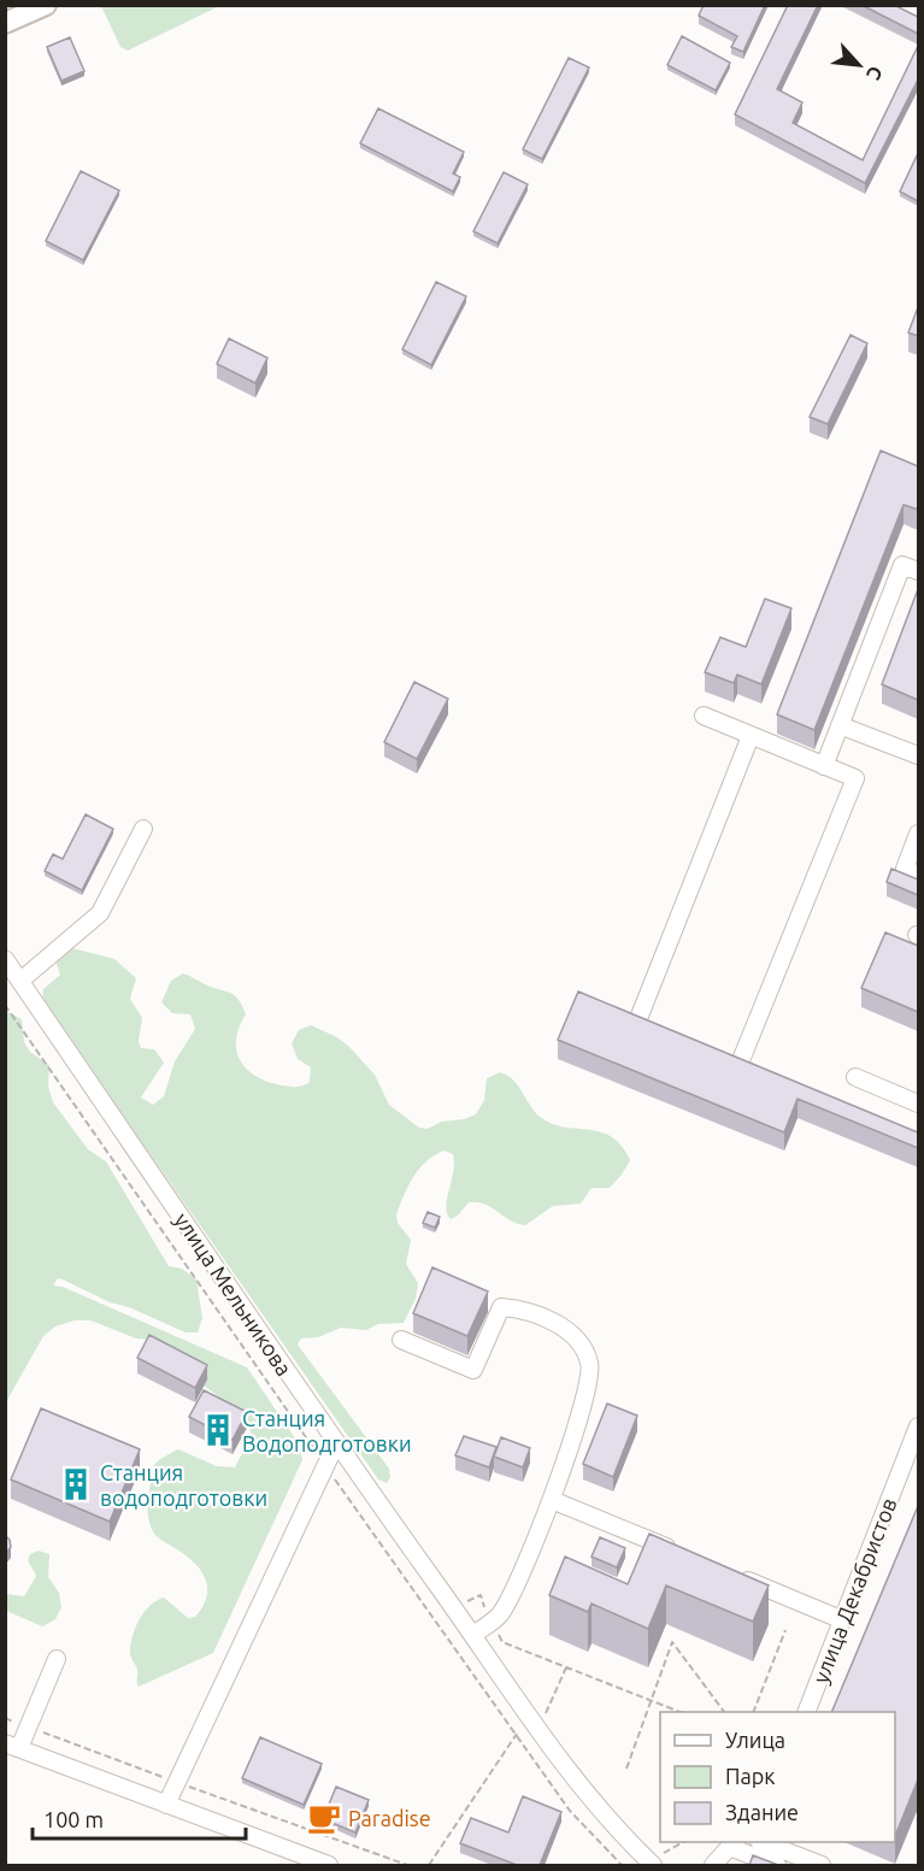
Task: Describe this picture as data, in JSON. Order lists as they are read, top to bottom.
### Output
{
  "streets": {
    "street": ["улица Мельникова", "улица Декабристов"]
  },
  "places": {
    "building": ["Станция Водоподготовки", "Станция водоподготовки"],
    "cafe": ["Paradise"]
  },
  "legend": ["Улица", "Парк", "Здание"],
  "scale_bar": "100 m",
  "north": "bottom right"
}
